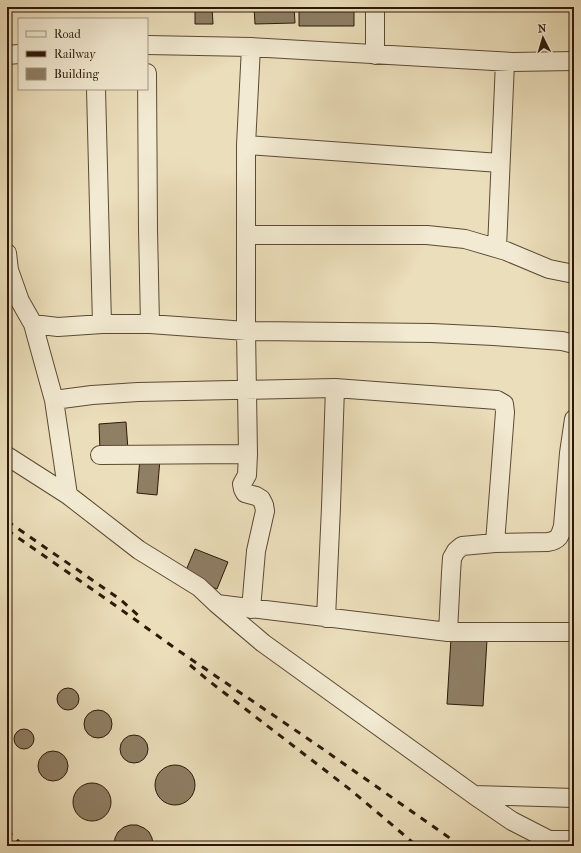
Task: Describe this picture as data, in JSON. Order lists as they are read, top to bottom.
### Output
{
  "legend": ["Road", "Railway", "Building"],
  "north": "top"
}
